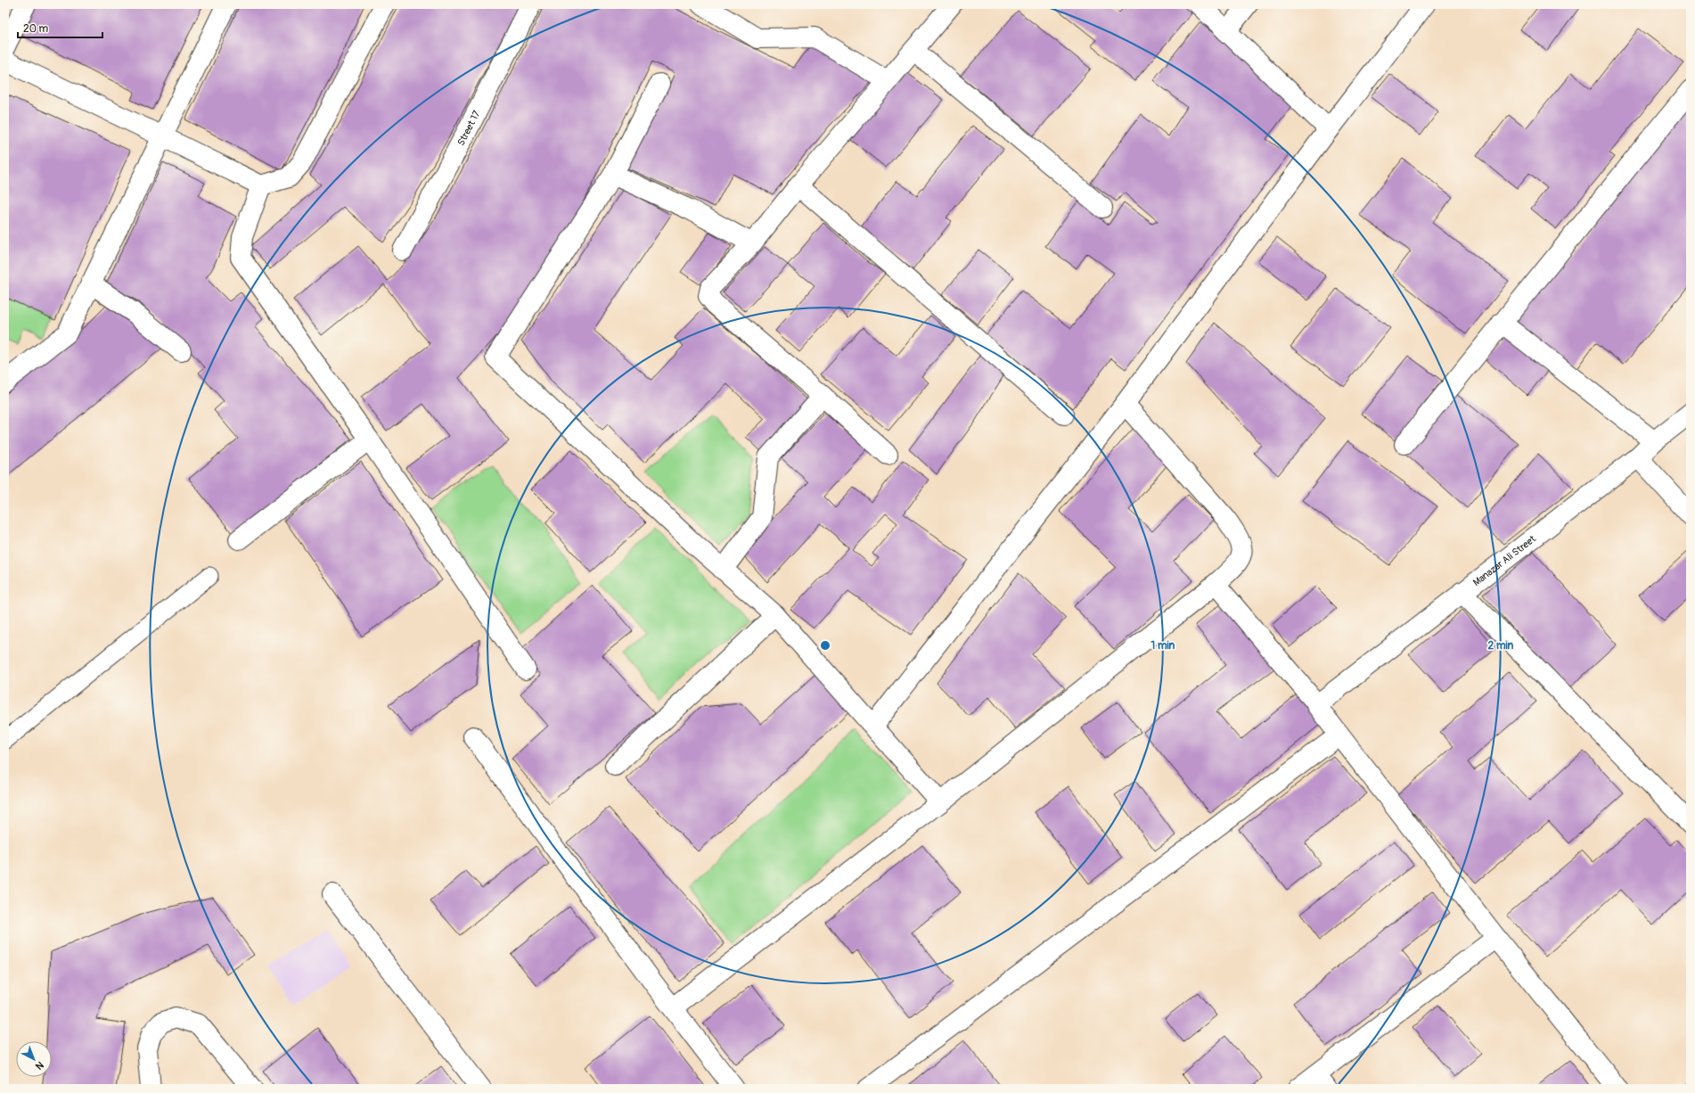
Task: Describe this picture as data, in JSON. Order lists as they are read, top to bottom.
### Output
{
  "streets": {
    "street": ["Street 17", "Manazar Ali Street"]
  },
  "scale_bar": "20 m",
  "north": "bottom right",
  "rings": ["1 min", "2 min"]
}
